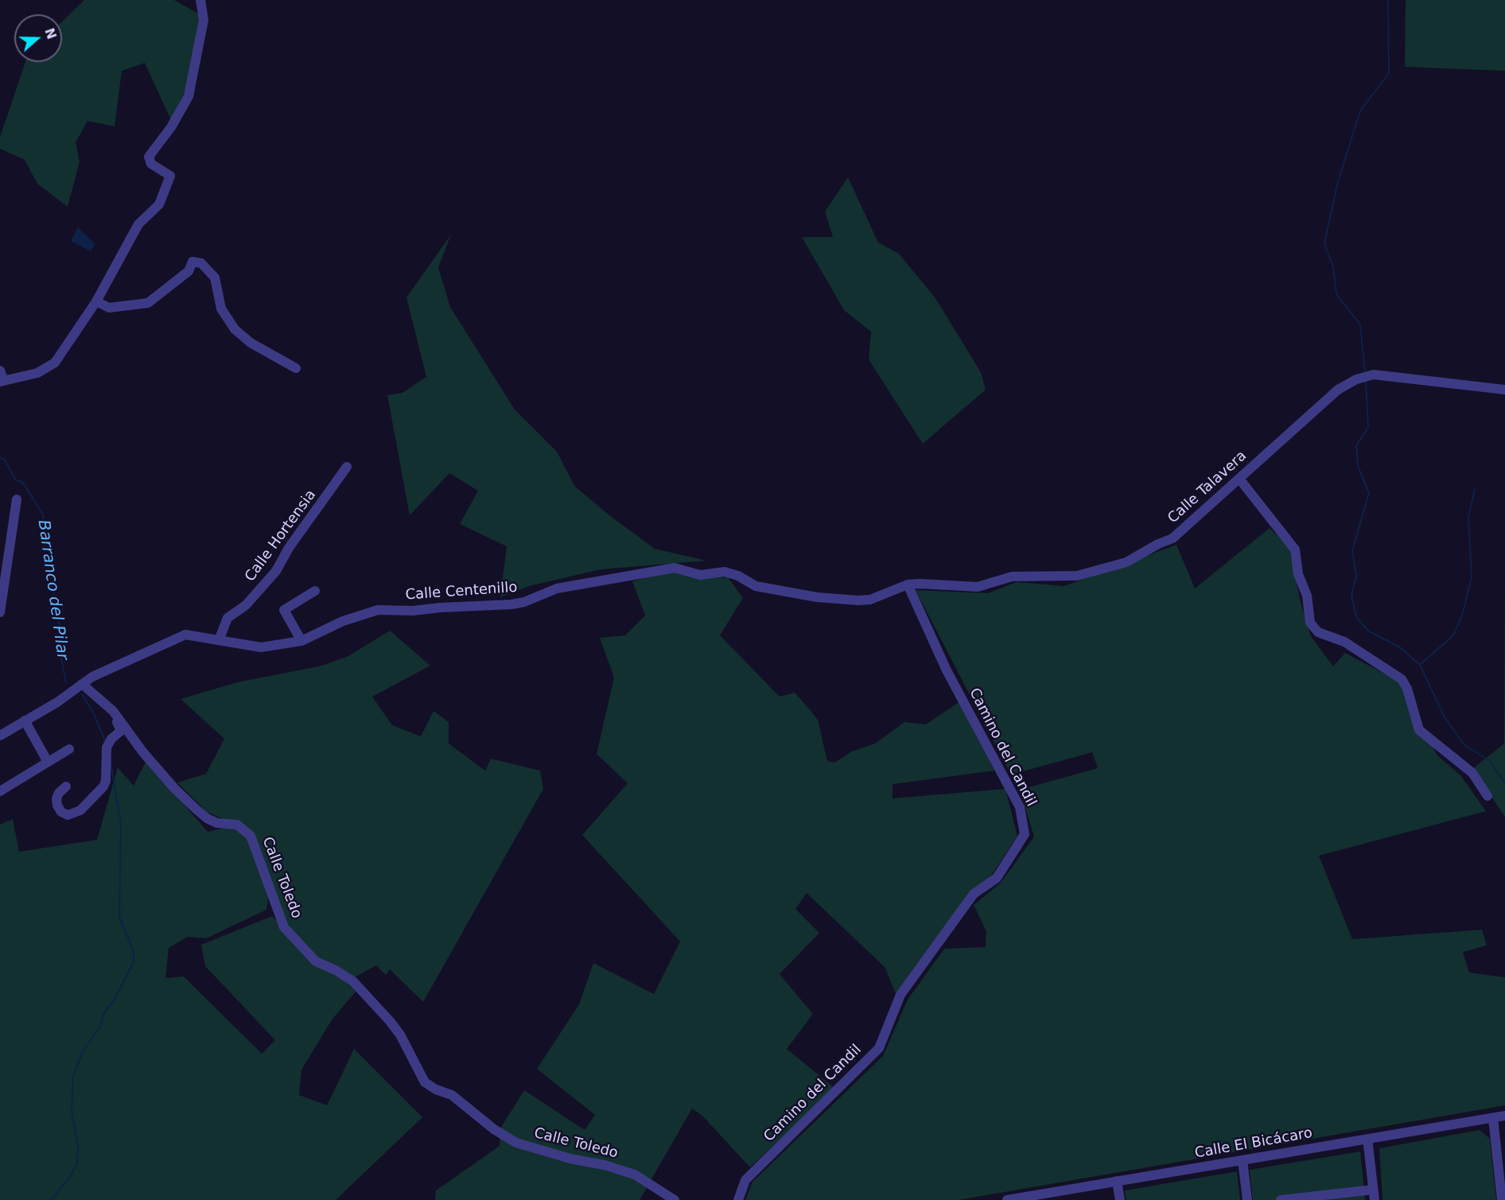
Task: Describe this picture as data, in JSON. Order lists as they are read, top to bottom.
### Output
{
  "streets": {
    "street": [
      "Calle Talavera",
      "Calle Hortensia",
      "Calle Centenillo",
      "Camino del Candil",
      "Calle Toledo",
      "Calle El Bicácaro"
    ]
  },
  "crossings": [
    ["Calle Talavera", "Calle Centenillo"],
    ["Calle Talavera", "Camino del Candil"],
    ["Calle Hortensia", "Calle Centenillo"],
    ["Calle Centenillo", "Camino del Candil"],
    ["Calle Centenillo", "Calle Toledo"]
  ],
  "water": ["Barranco del Pilar"],
  "north": "right"
}
